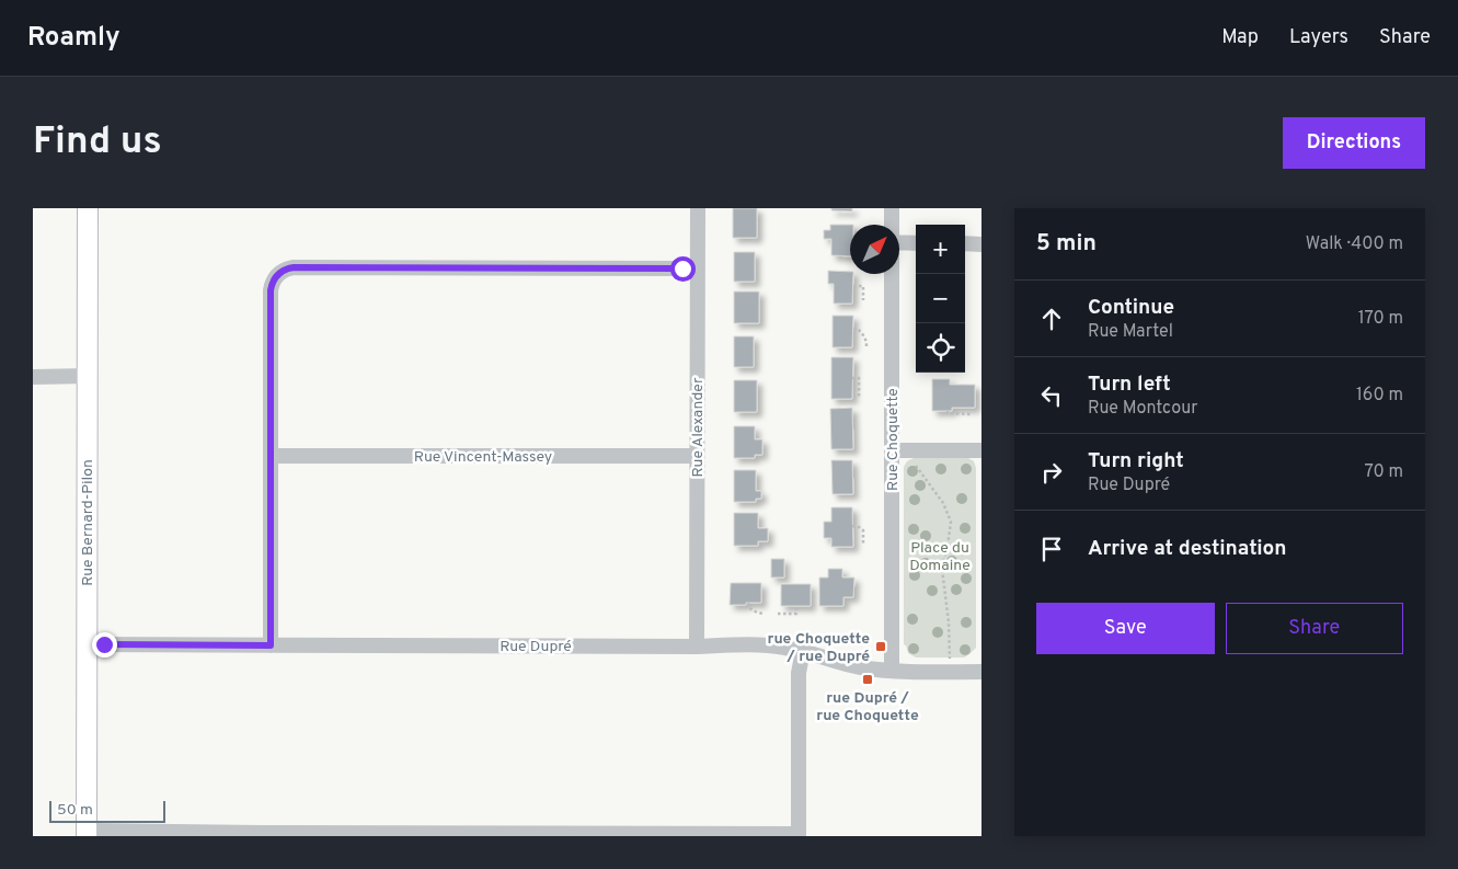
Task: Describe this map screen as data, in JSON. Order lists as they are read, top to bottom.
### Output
{
  "streets": {
    "main road": ["Rue Bernard-Pilon"],
    "street": [
      "Rue Alexander",
      "Rue Choquette",
      "Rue Vincent-Massey",
      "Rue Dupré"
    ]
  },
  "crossings": [
    ["Rue Alexander", "Rue Vincent-Massey"],
    ["Rue Alexander", "Rue Dupré"],
    ["Rue Choquette", "Rue Dupré"],
    ["Rue Bernard-Pilon", "Rue Dupré"]
  ],
  "parks": ["Place du Domaine"],
  "places": {
    "transit": ["rue Choquette / rue Dupré", "rue Dupré / rue Choquette"]
  },
  "scale_bar": "50 m",
  "north": "top right",
  "page": {
    "header": "Roamly",
    "nav": ["Map", "Layers", "Share"],
    "buttons": [
      "Directions",
      ["Save", "Share"]
    ],
    "title": "Find us",
    "heading": ["5 min", "Walk · 400 m"],
    "map_buttons": ["+", "−"],
    "list": [
      ["Continue", "Rue Martel", "170 m"],
      ["Turn left", "Rue Montcour", "160 m"],
      ["Turn right", "Rue Dupré", "70 m"],
      "Arrive at destination"
    ],
    "scale": "50 m"
  }
}
